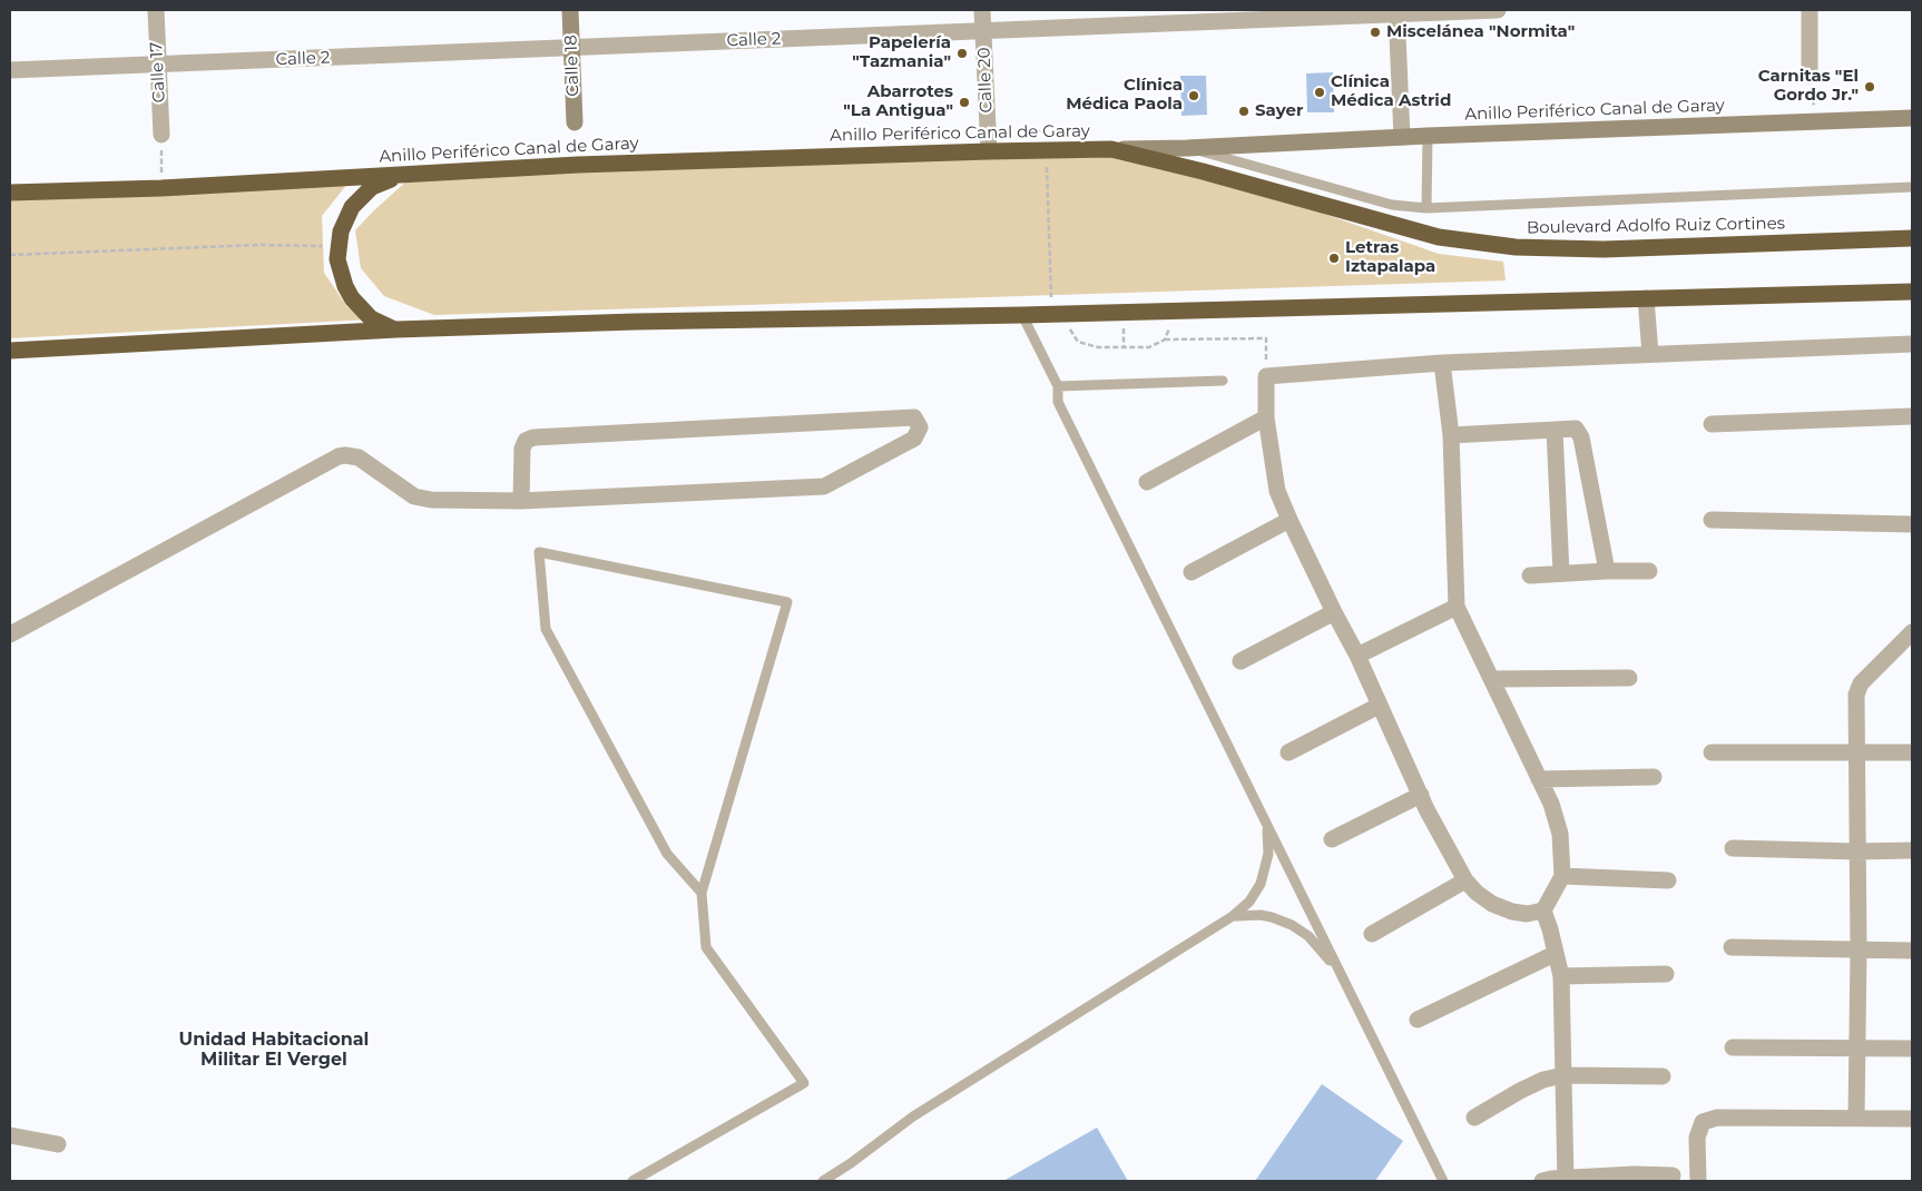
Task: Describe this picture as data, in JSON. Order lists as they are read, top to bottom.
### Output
{
  "streets": {
    "highway": ["Anillo Periférico Canal de Garay", "Boulevard Adolfo Ruiz Cortines"],
    "main road": ["Calle 18"],
    "street": ["Calle 2", "Calle 17", "Calle 20"]
  },
  "crossings": [
    ["Calle 2", "Calle 18"],
    ["Calle 2", "Calle 17"],
    ["Calle 2", "Calle 20"],
    ["Calle 20", "Anillo Periférico Canal de Garay"],
    ["Anillo Periférico Canal de Garay", "Boulevard Adolfo Ruiz Cortines"]
  ],
  "districts": ["Unidad Habitacional Militar El Vergel"],
  "places": [
    "Miscelánea \"Normita\"",
    "Papelería \"Tazmania\"",
    "Carnitas \"El Gordo Jr.\"",
    "Clínica Médica Astrid",
    "Clínica Médica Paola",
    "Abarrotes \"La Antigua\"",
    "Sayer",
    "Letras Iztapalapa"
  ]
}
